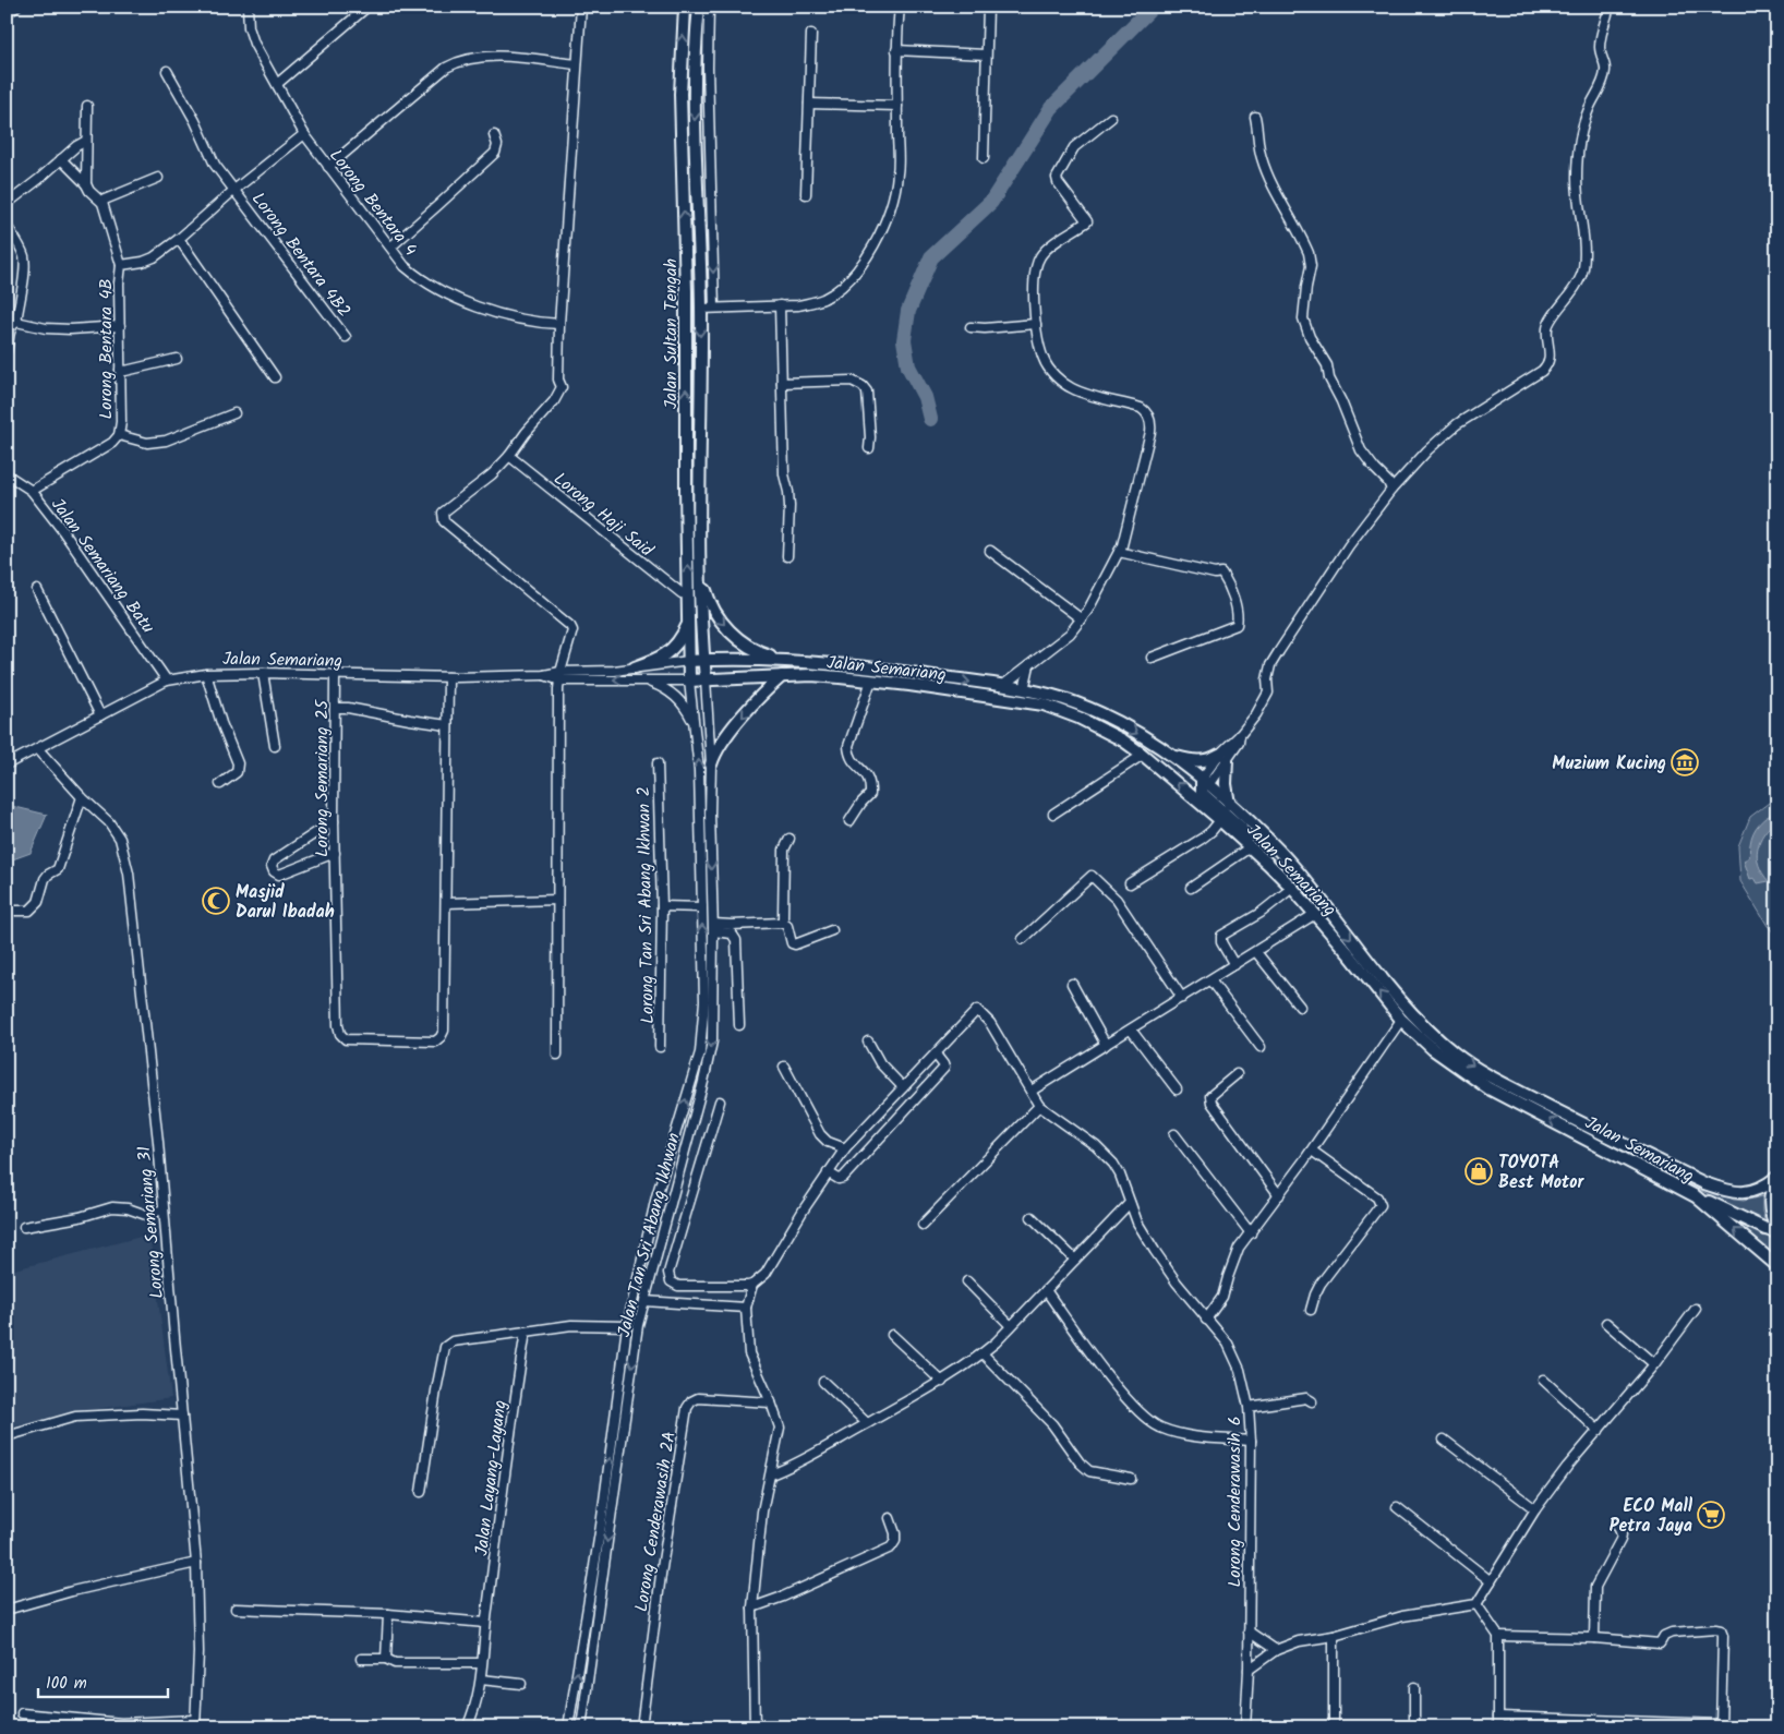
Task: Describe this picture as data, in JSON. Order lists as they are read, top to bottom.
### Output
{
  "streets": {
    "main road": ["Jalan Sultan Tengah", "Jalan Semariang"],
    "street": [
      "Lorong Bentara 4",
      "Lorong Bentara 4B2",
      "Lorong Bentara 4B",
      "Lorong Haji Said",
      "Jalan Semariang Batu",
      "Lorong Semariang 25",
      "Lorong Tan Sri Abang Ikhwan 2",
      "Lorong Semariang 31",
      "Jalan Tan Sri Abang Ikhwan",
      "Jalan Layang-Layang",
      "Lorong Cenderawasih 6",
      "Lorong Cenderawasih 2A"
    ]
  },
  "crossings": [
    ["Lorong Bentara 4", "Lorong Bentara 4B"],
    ["Lorong Bentara 4B2", "Lorong Bentara 4B"],
    ["Jalan Sultan Tengah", "Jalan Semariang"],
    ["Jalan Sultan Tengah", "Jalan Tan Sri Abang Ikhwan"],
    ["Lorong Bentara 4B", "Jalan Semariang Batu"],
    ["Jalan Semariang Batu", "Jalan Semariang"],
    ["Jalan Semariang", "Lorong Semariang 25"],
    ["Jalan Semariang", "Lorong Semariang 31"],
    ["Jalan Semariang", "Jalan Tan Sri Abang Ikhwan"]
  ],
  "places": {
    "museum": ["Muzium Kucing"],
    "mosque": ["Masjid Darul Ibadah"],
    "shop": ["TOYOTA Best Motor"],
    "supermarket": ["ECO Mall Petra Jaya"]
  },
  "scale_bar": "100 m"
}
